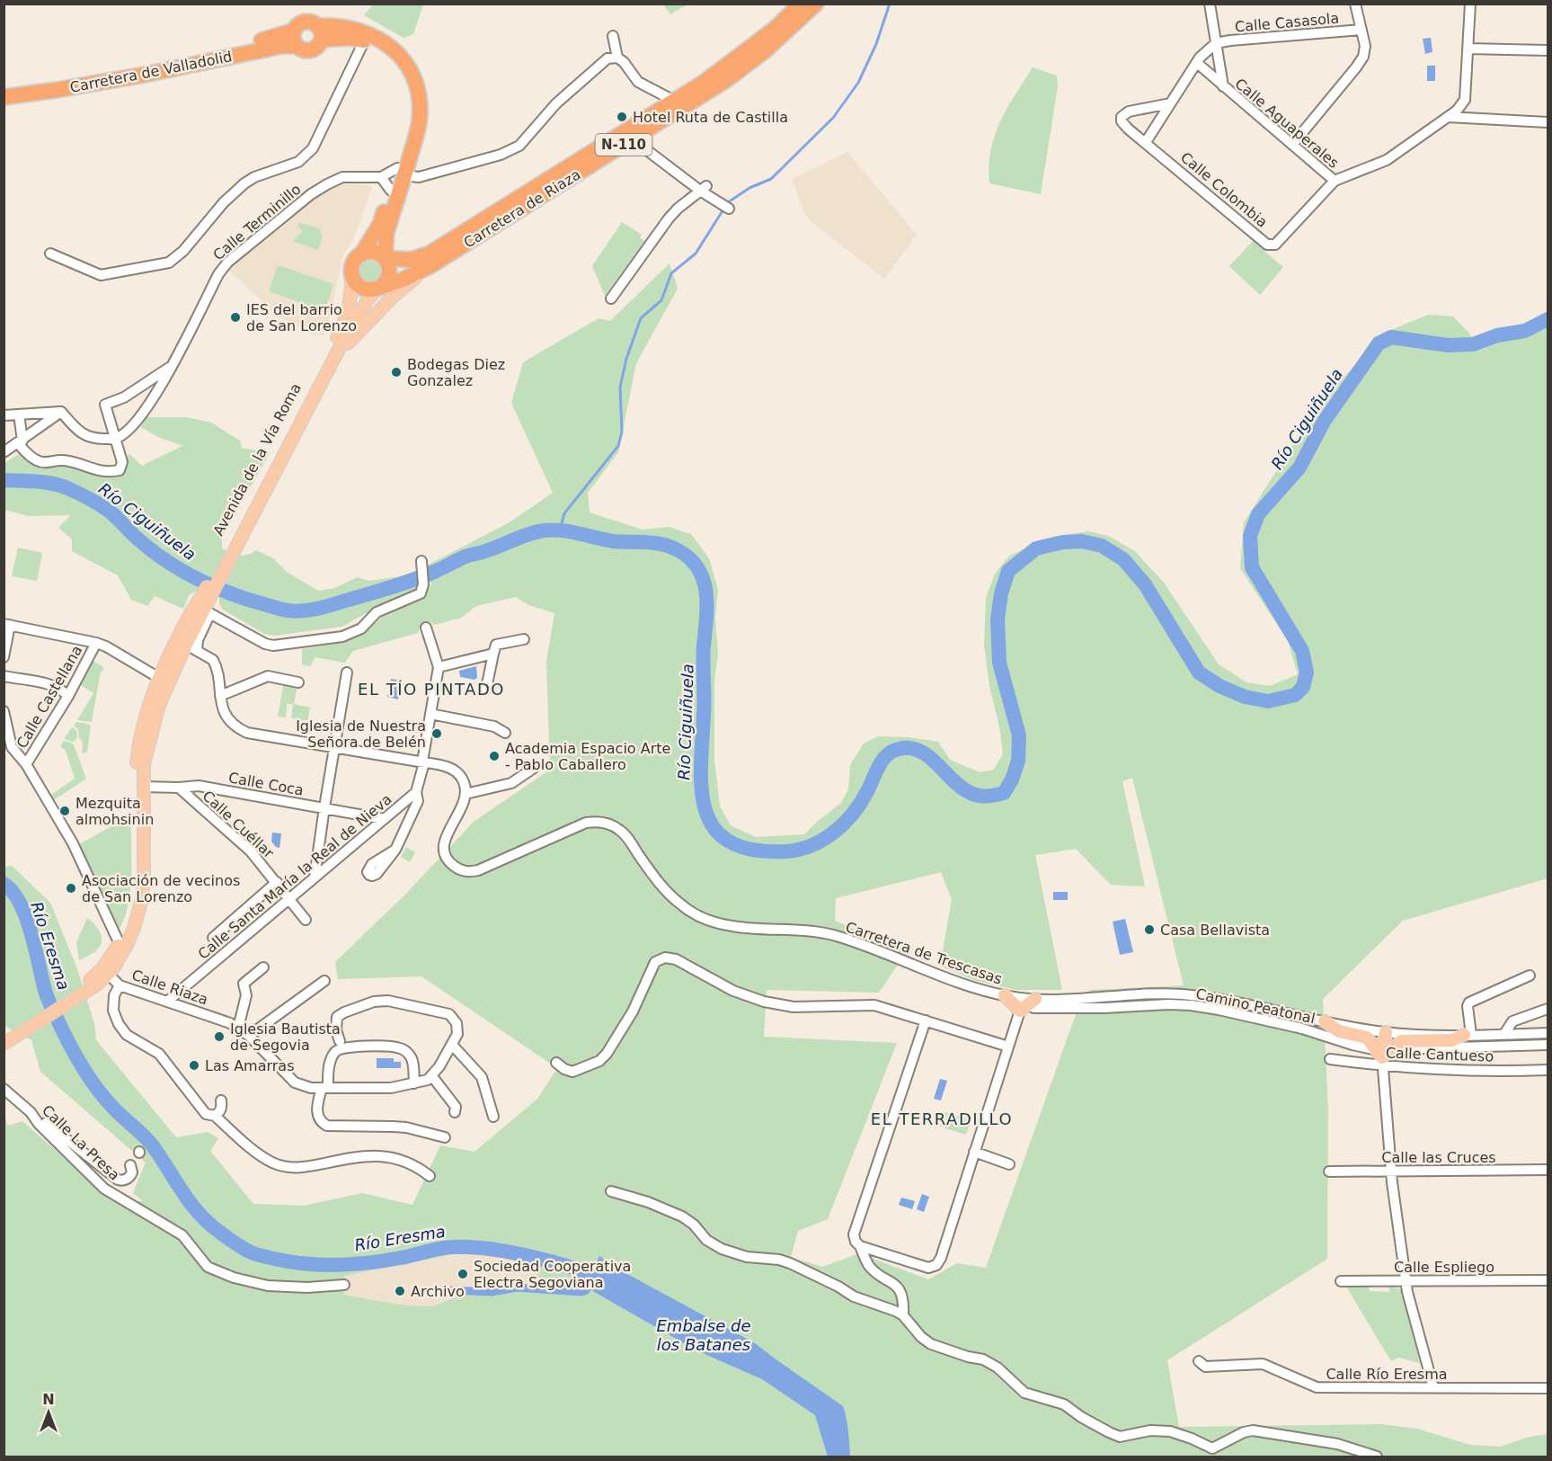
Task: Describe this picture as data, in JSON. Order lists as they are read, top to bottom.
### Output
{
  "streets": {
    "highway": ["Carretera de Valladolid", "N-110", "Carretera de Riaza"],
    "main road": ["Avenida de la Vía Roma"],
    "street": [
      "Calle Casasola",
      "Calle Aguaperales",
      "Calle Colombia",
      "Calle Terminillo",
      "Calle Castellana",
      "Calle Coca",
      "Calle Cuéllar",
      "Calle Santa María la Real de Nieva",
      "Carretera de Trescasas",
      "Calle Riaza",
      "Camino Peatonal",
      "Calle Cantueso",
      "Calle La Presa",
      "Calle las Cruces",
      "Calle Espliego",
      "Calle Río Eresma"
    ]
  },
  "crossings": [
    ["Calle Casasola", "Calle Aguaperales"],
    ["Calle Aguaperales", "Calle Colombia"],
    ["Carretera de Riaza", "Avenida de la Vía Roma"],
    ["Avenida de la Vía Roma", "Calle Coca"],
    ["Avenida de la Vía Roma", "Calle Riaza"],
    ["Calle Coca", "Calle Cuéllar"],
    ["Calle Coca", "Calle Santa María la Real de Nieva"],
    ["Calle Cuéllar", "Calle Santa María la Real de Nieva"],
    ["Calle Santa María la Real de Nieva", "Calle Riaza"],
    ["Carretera de Trescasas", "Camino Peatonal"],
    ["Camino Peatonal", "Calle Cantueso"]
  ],
  "districts": ["EL TÍO PINTADO", "EL TERRADILLO"],
  "water": ["Río Ciguiñuela", "Río Eresma", "Embalse de los Batanes"],
  "places": [
    "Hotel Ruta de Castilla",
    "IES del barrio de San Lorenzo",
    "Bodegas Diez Gonzalez",
    "Iglesia de Nuestra Señora de Belén",
    "Academia Espacio Arte - Pablo Caballero",
    "Mezquita almohsinin",
    "Asociación de vecinos de San Lorenzo",
    "Casa Bellavista",
    "Iglesia Bautista de Segovia",
    "Las Amarras",
    "Sociedad Cooperativa Electra Segoviana",
    "Archivo"
  ],
  "north": "top"
}
